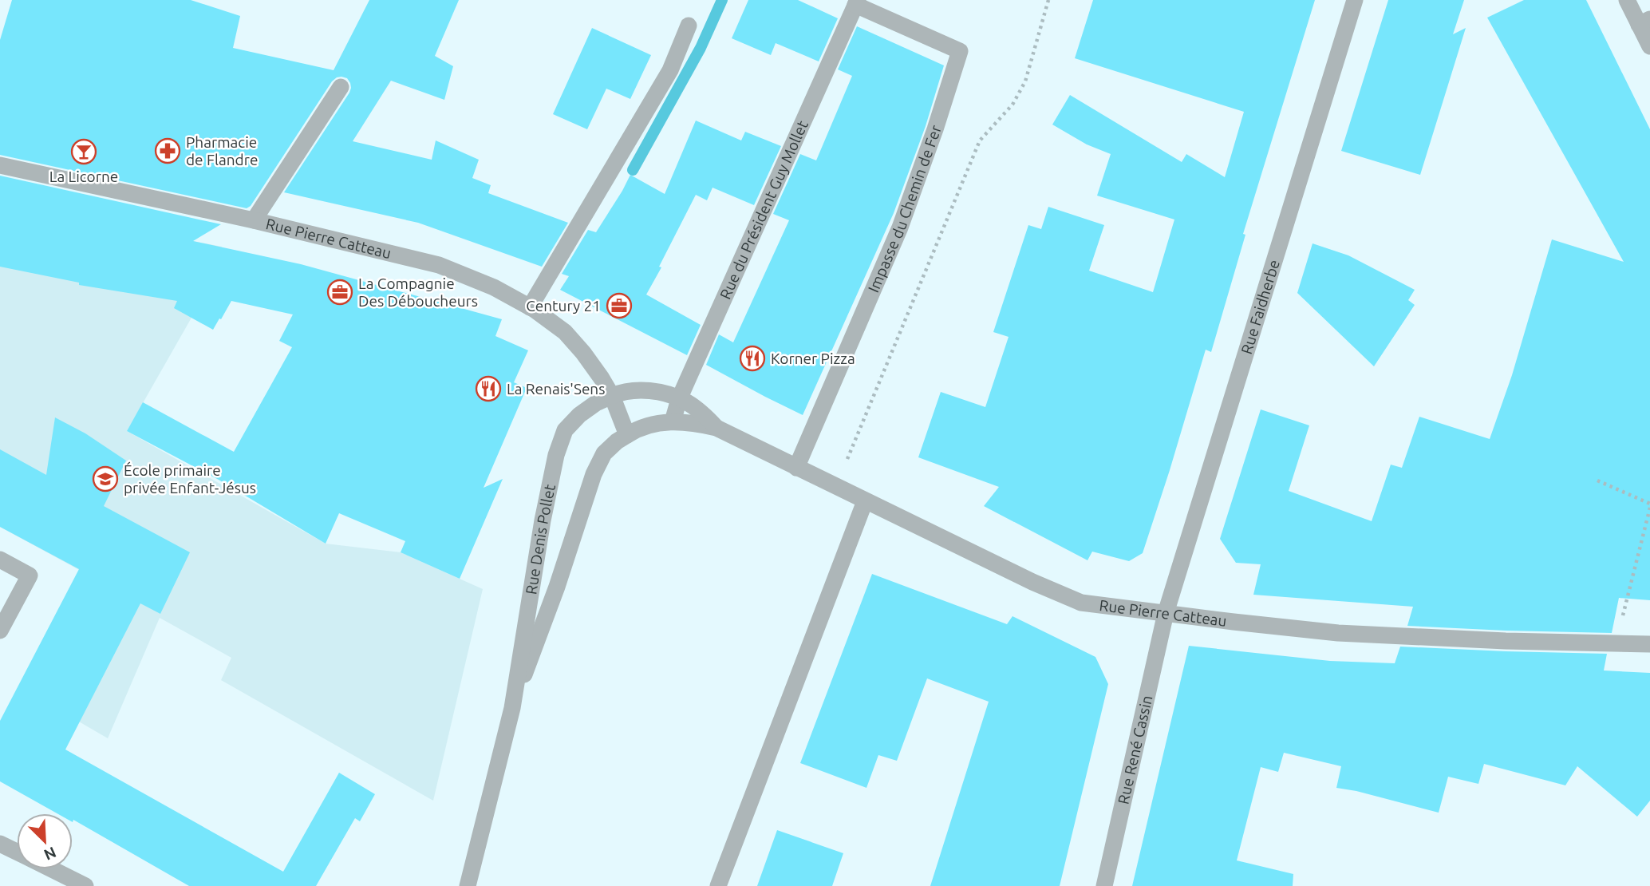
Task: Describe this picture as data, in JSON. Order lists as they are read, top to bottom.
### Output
{
  "streets": {
    "street": [
      "Impasse du Chemin de Fer",
      "Rue du Président Guy Mollet",
      "Rue Pierre Catteau",
      "Rue Faidherbe",
      "Rue Denis Pollet",
      "Rue René Cassin"
    ]
  },
  "crossings": [
    ["Impasse du Chemin de Fer", "Rue du Président Guy Mollet"],
    ["Impasse du Chemin de Fer", "Rue Pierre Catteau"],
    ["Rue du Président Guy Mollet", "Rue Pierre Catteau"],
    ["Rue Pierre Catteau", "Rue Faidherbe"],
    ["Rue Pierre Catteau", "Rue Denis Pollet"],
    ["Rue Pierre Catteau", "Rue René Cassin"],
    ["Rue Faidherbe", "Rue René Cassin"]
  ],
  "places": {
    "pharmacy": ["Pharmacie de Flandre"],
    "bar": ["La Licorne"],
    "office": ["La Compagnie Des Déboucheurs", "Century 21"],
    "restaurant": ["Korner Pizza", "La Renais'Sens"],
    "school or university": ["École primaire privée Enfant-Jésus"]
  },
  "north": "bottom right"
}
